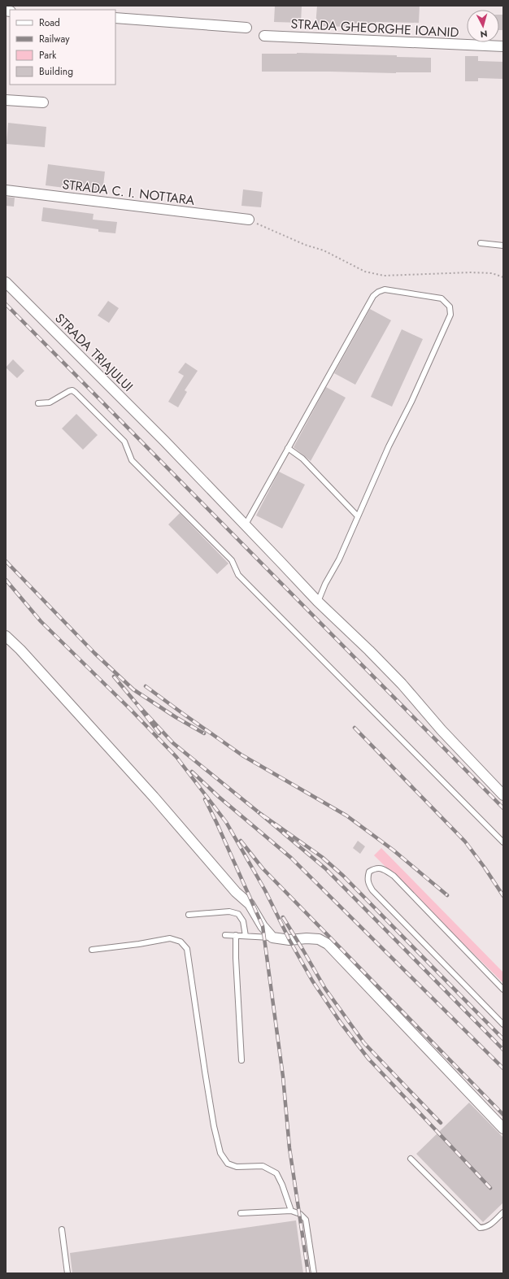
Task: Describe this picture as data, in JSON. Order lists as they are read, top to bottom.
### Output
{
  "streets": {
    "street": ["STRADA GHEORGHE IOANID", "STRADA C. I. NOTTARA", "STRADA TRIAJULUI"]
  },
  "legend": [
    "Road",
    "Railway",
    "Park",
    "Building"
  ],
  "north": "bottom"
}
